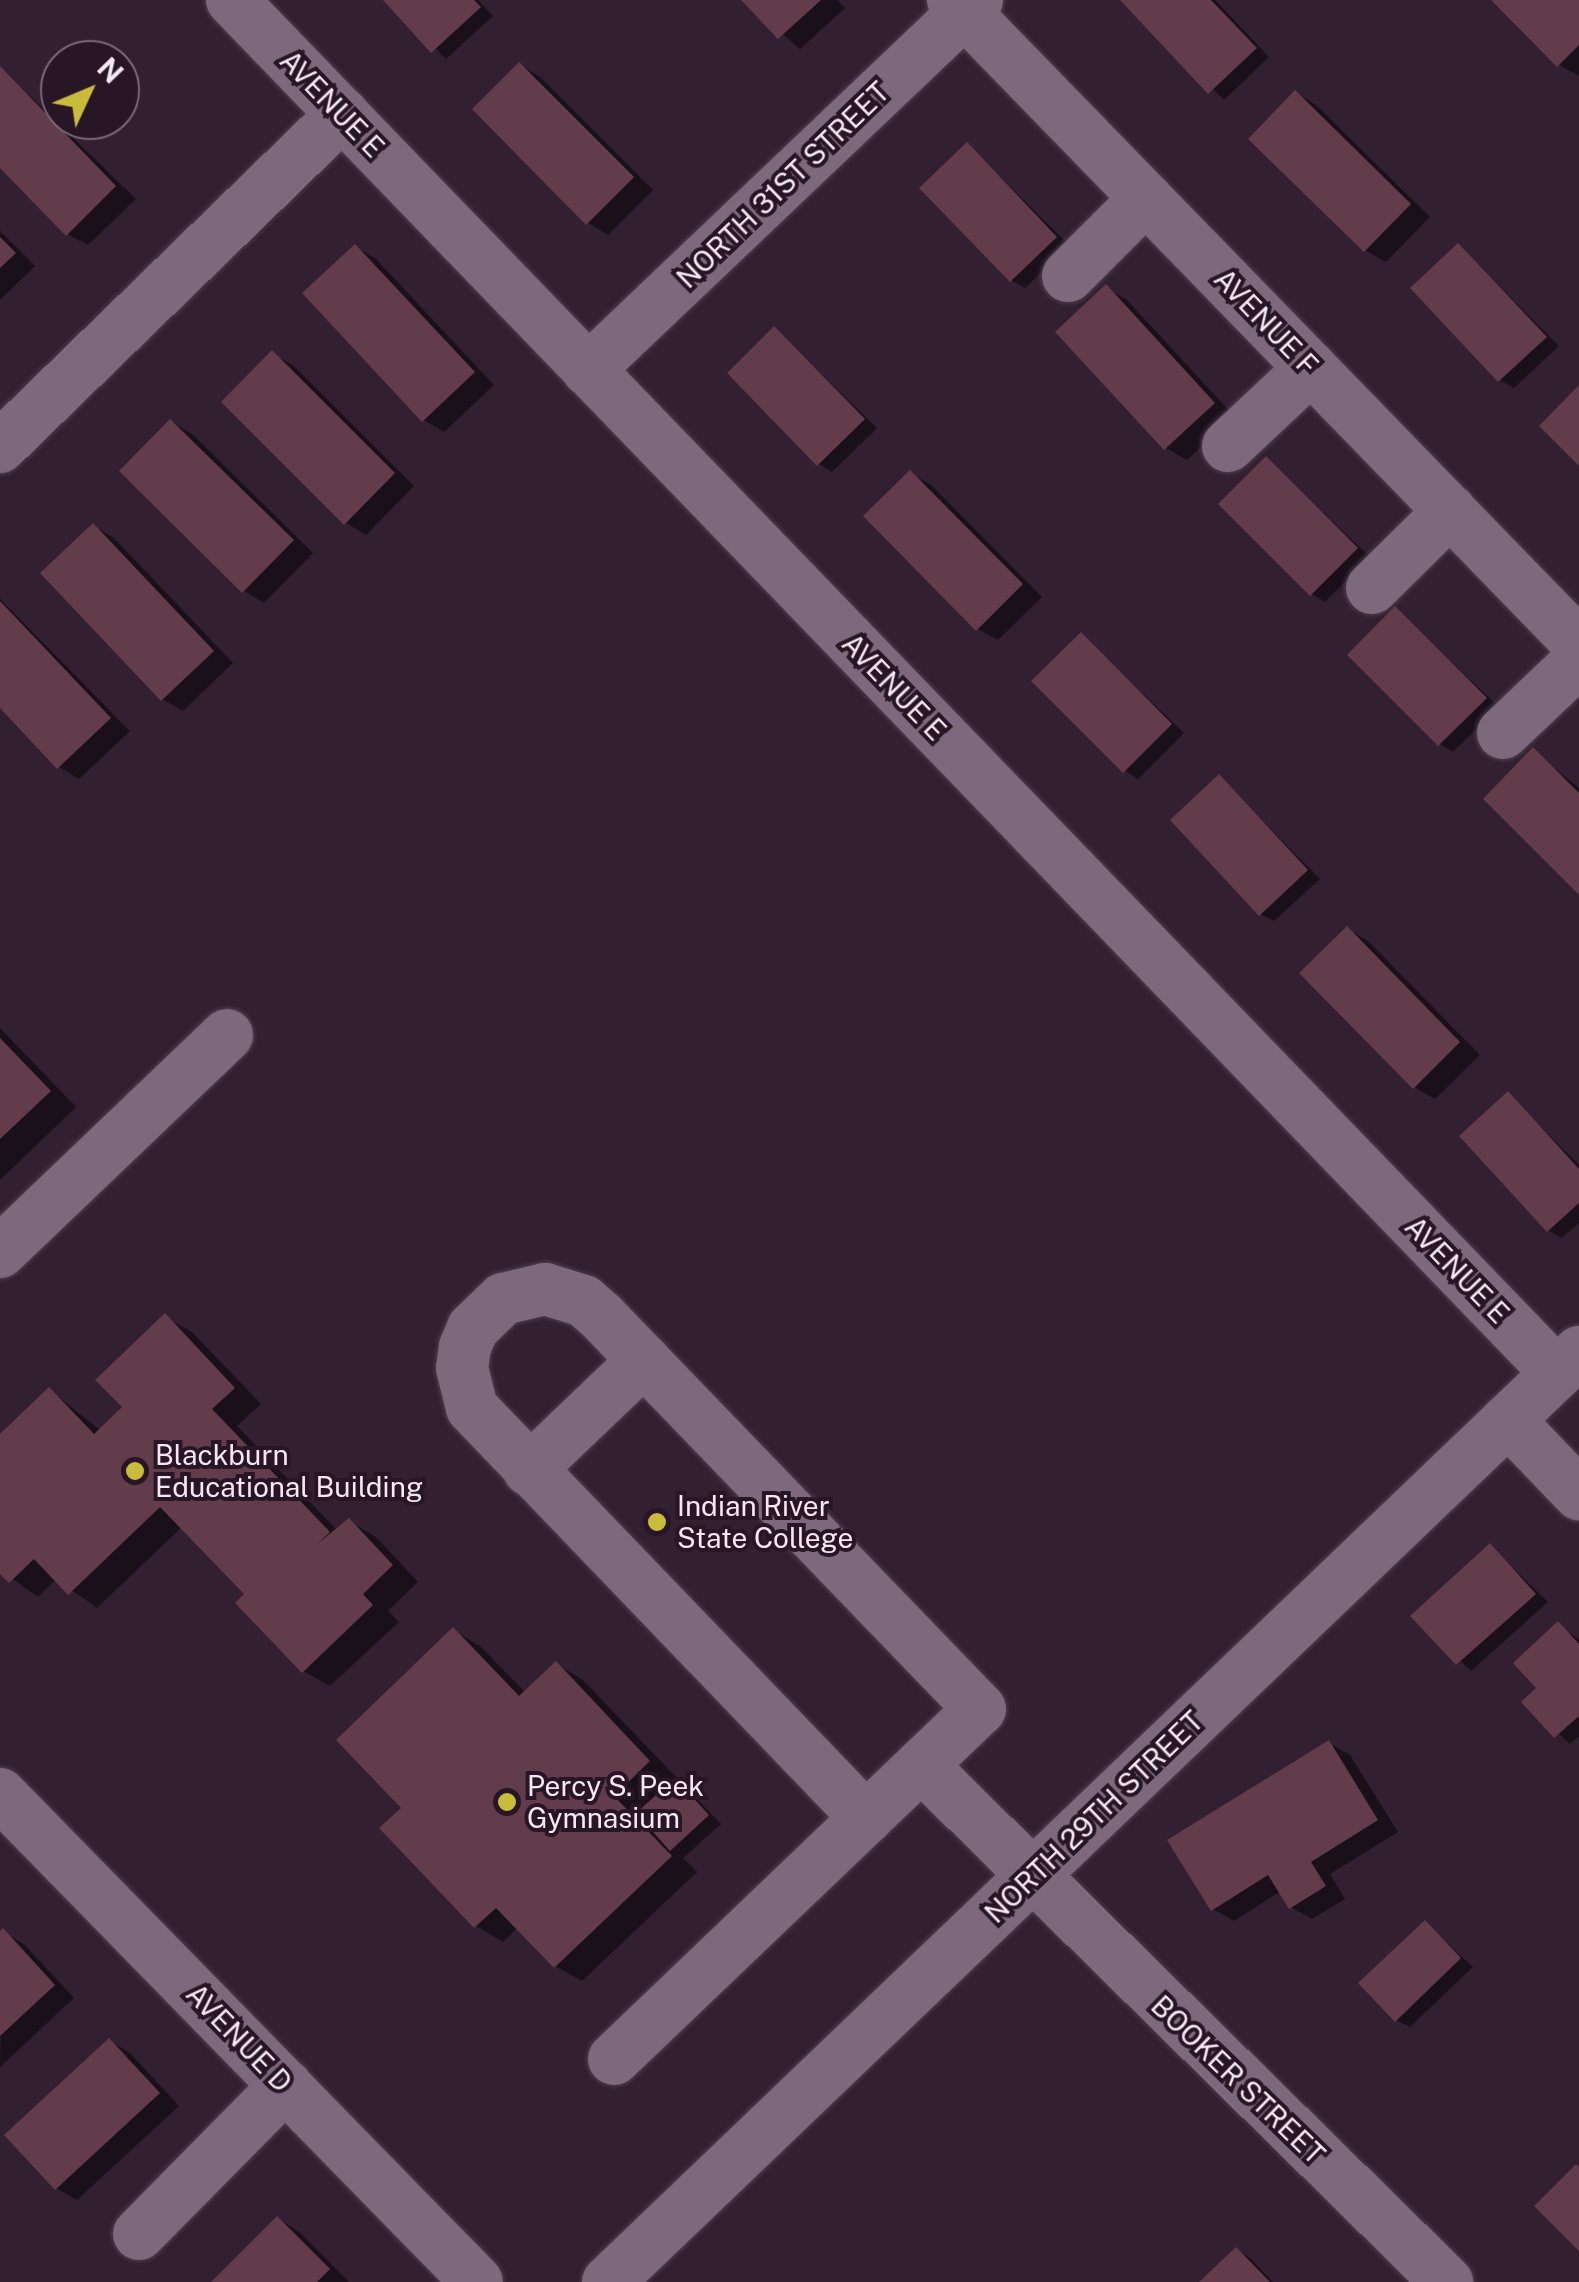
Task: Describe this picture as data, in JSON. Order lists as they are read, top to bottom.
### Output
{
  "streets": {
    "street": [
      "AVENUE E",
      "NORTH 31ST STREET",
      "AVENUE F",
      "NORTH 29TH STREET",
      "AVENUE D",
      "BOOKER STREET"
    ]
  },
  "crossings": [
    ["AVENUE E", "NORTH 31ST STREET"],
    ["AVENUE E", "NORTH 29TH STREET"],
    ["NORTH 31ST STREET", "AVENUE F"],
    ["NORTH 29TH STREET", "BOOKER STREET"]
  ],
  "places": ["Blackburn Educational Building", "Indian River State College", "Percy S. Peek Gymnasium"],
  "north": "top right"
}
